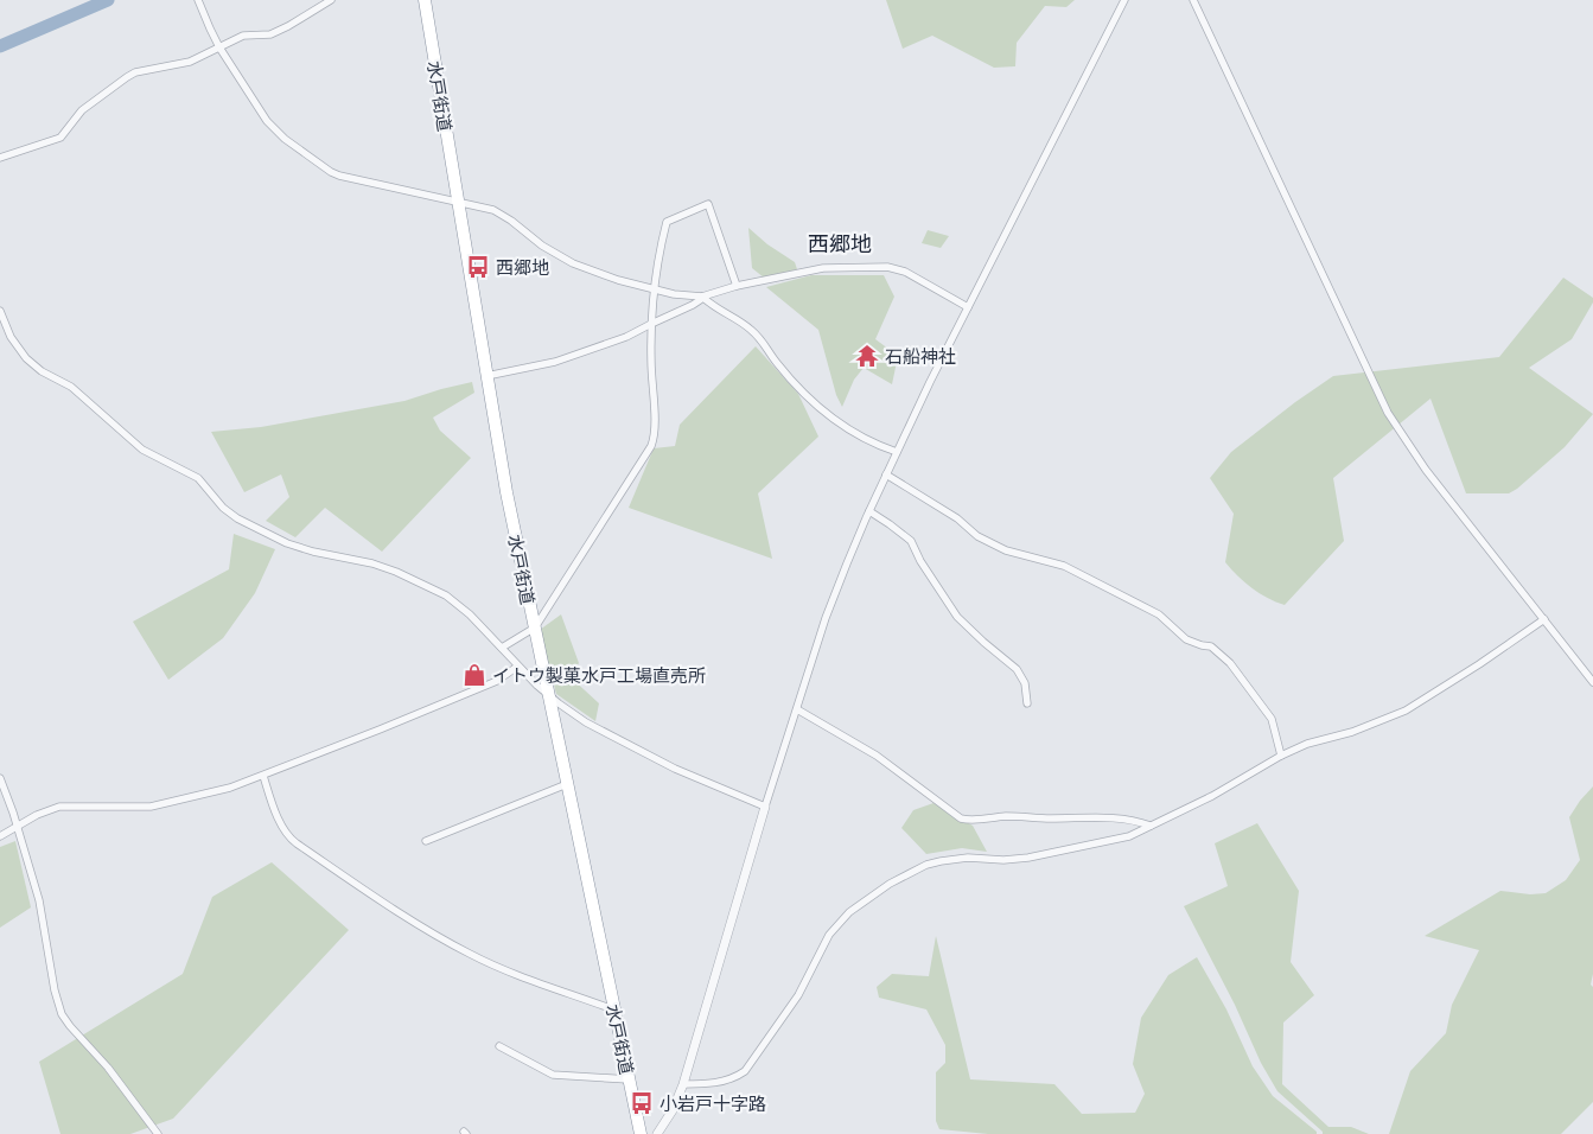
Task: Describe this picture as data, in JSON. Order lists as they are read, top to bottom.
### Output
{
  "streets": {
    "highway": ["水戸街道"]
  },
  "districts": ["西郷地"],
  "places": {
    "bus stop": ["西郷地", "小岩戸十字路"],
    "temple": ["石船神社"],
    "shop": ["イトウ製菓水戸工場直売所"]
  }
}
